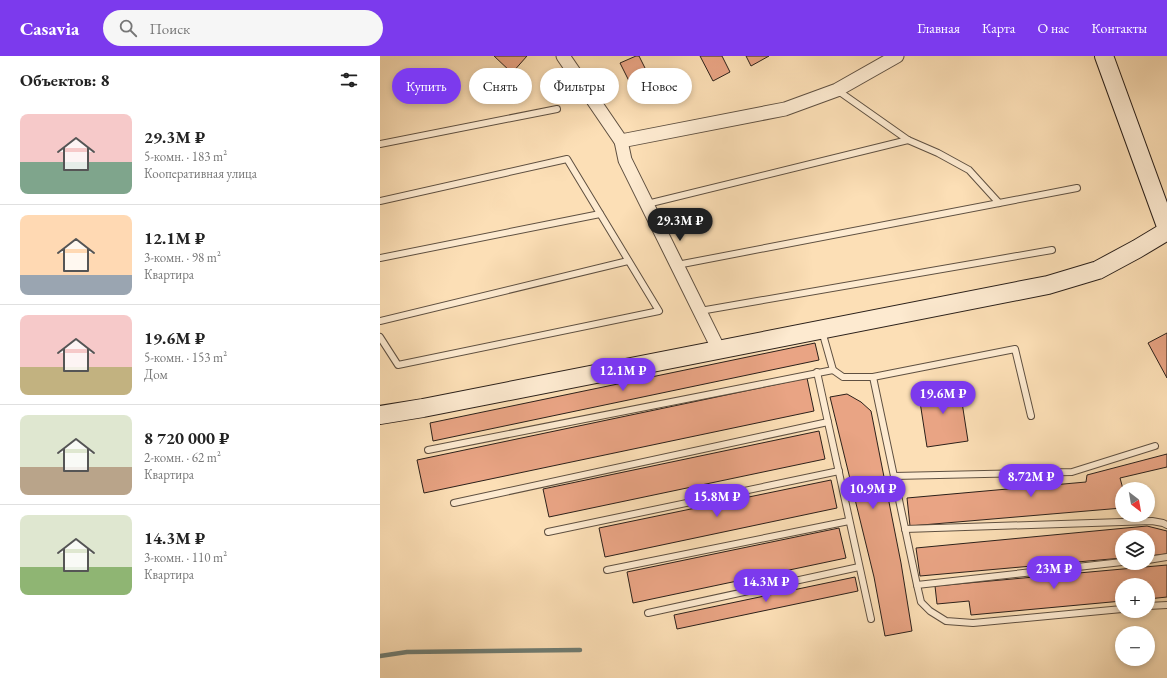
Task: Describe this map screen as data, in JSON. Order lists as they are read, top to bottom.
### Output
{
  "north": "bottom right",
  "page": {
    "header": "Casavia",
    "search": "Поиск",
    "nav": [
      "Главная",
      "Карта",
      "О нас",
      "Контакты"
    ],
    "heading": "Объектов: 8",
    "chip": [
      "Купить",
      "Снять",
      "Фильтры",
      "Новое"
    ],
    "list": [
      {
        "name": "29.3M ₽",
        "note": "5-комн. · 183 m² · Кооперативная улица"
      },
      {
        "name": "12.1M ₽",
        "note": "3-комн. · 98 m² · Квартира"
      },
      {
        "name": "19.6M ₽",
        "note": "5-комн. · 153 m² · Дом"
      },
      {
        "name": "8 720 000 ₽",
        "note": "2-комн. · 62 m² · Квартира"
      },
      {
        "name": "14.3M ₽",
        "note": "3-комн. · 110 m² · Квартира"
      }
    ],
    "price": [
      "29.3M ₽",
      "12.1M ₽",
      "19.6M ₽",
      "8.72M ₽",
      "10.9M ₽",
      "15.8M ₽",
      "23M ₽",
      "14.3M ₽"
    ],
    "map_buttons": ["+", "−"]
  }
}
